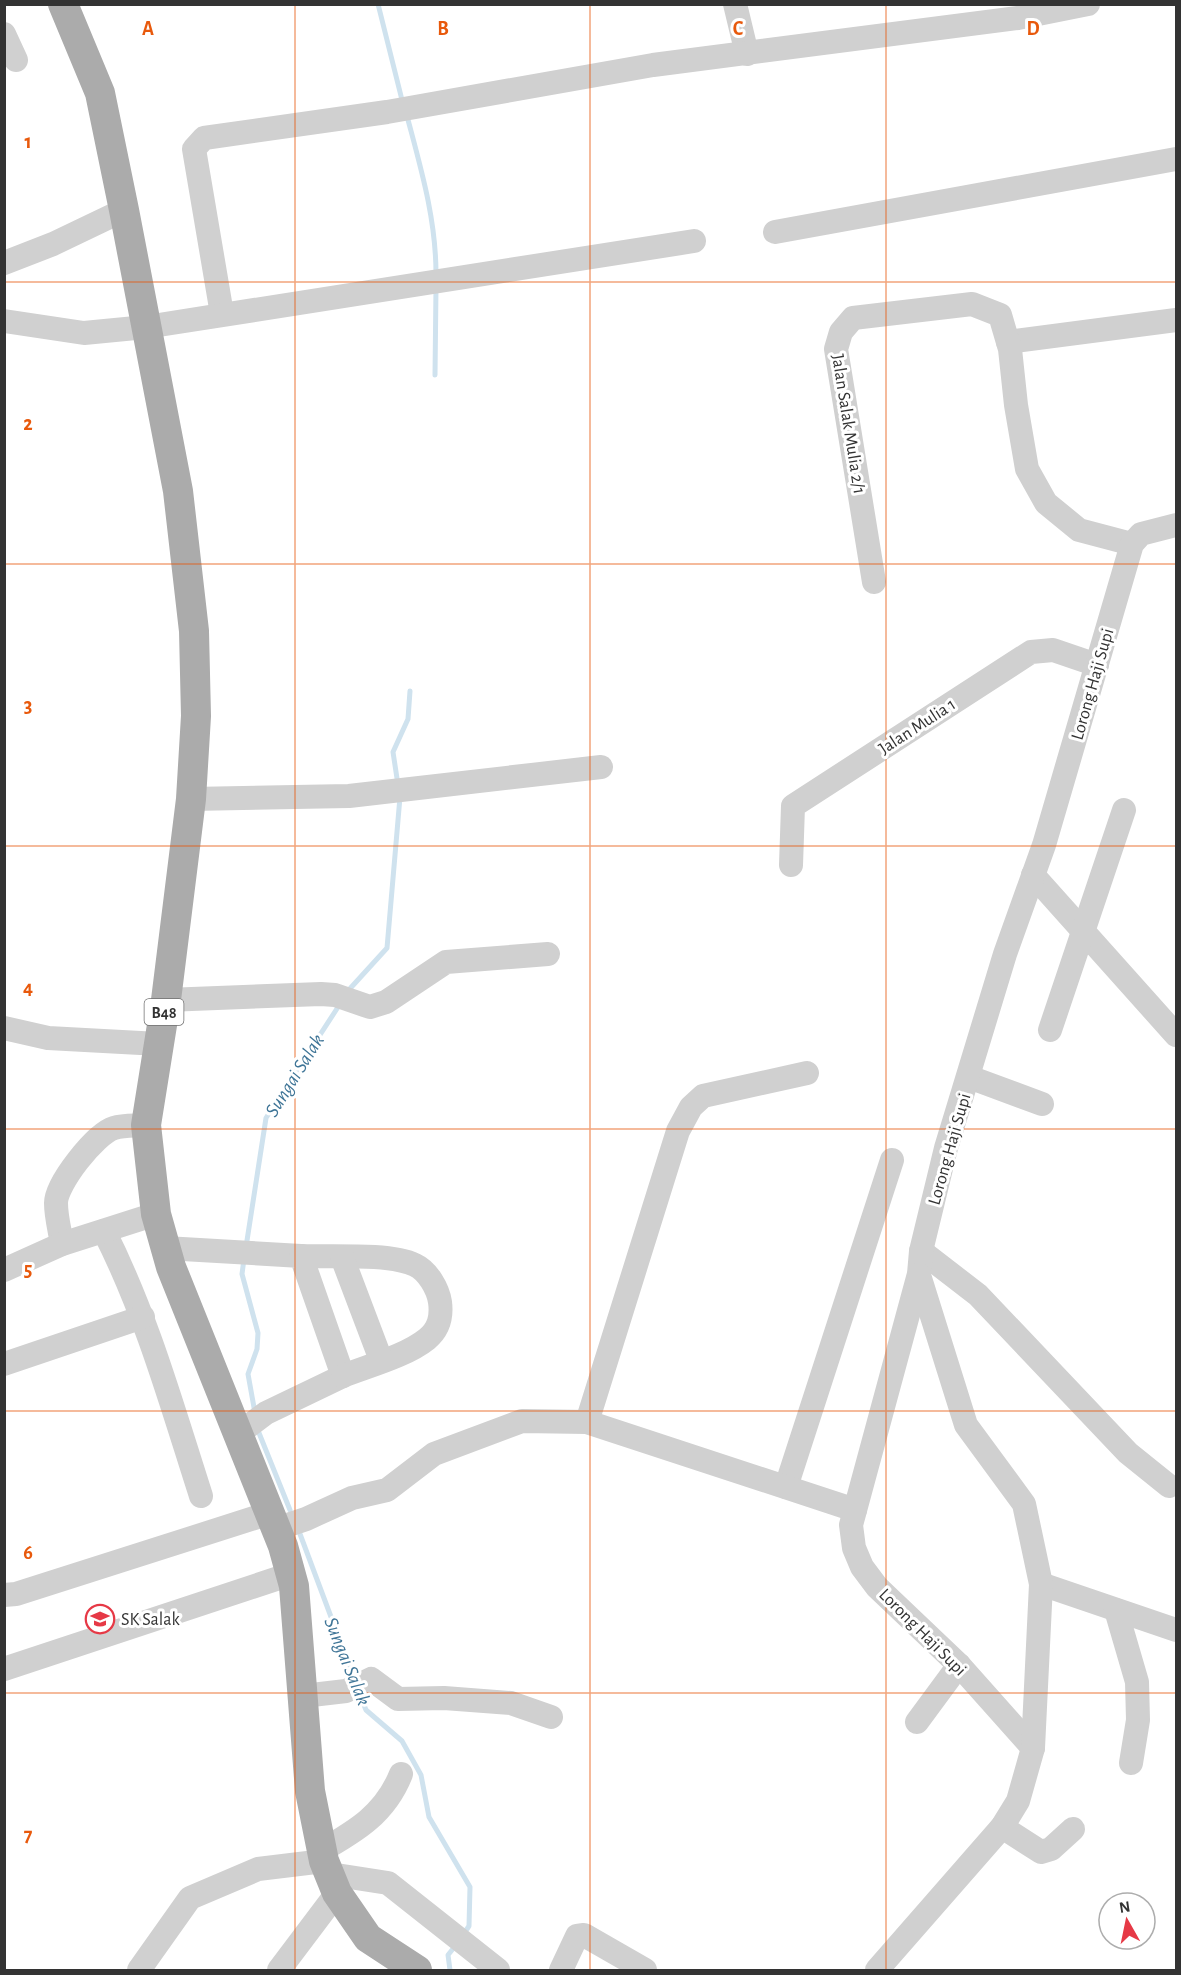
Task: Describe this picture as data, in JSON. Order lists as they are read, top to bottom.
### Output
{
  "streets": {
    "main road": ["B48"],
    "street": ["Jalan Salak Mulia 2/1", "Lorong Haji Supi", "Jalan Mulia 1"]
  },
  "crossings": [
    ["Jalan Salak Mulia 2/1", "Lorong Haji Supi"],
    ["Lorong Haji Supi", "Jalan Mulia 1"]
  ],
  "water": ["Sungai Salak"],
  "places": {
    "school or university": ["SK Salak"]
  },
  "north": "top",
  "grid": {
    "columns": [
      "A",
      "B",
      "C",
      "D"
    ],
    "rows": [
      "1",
      "2",
      "3",
      "4",
      "5",
      "6",
      "7"
    ]
  }
}
